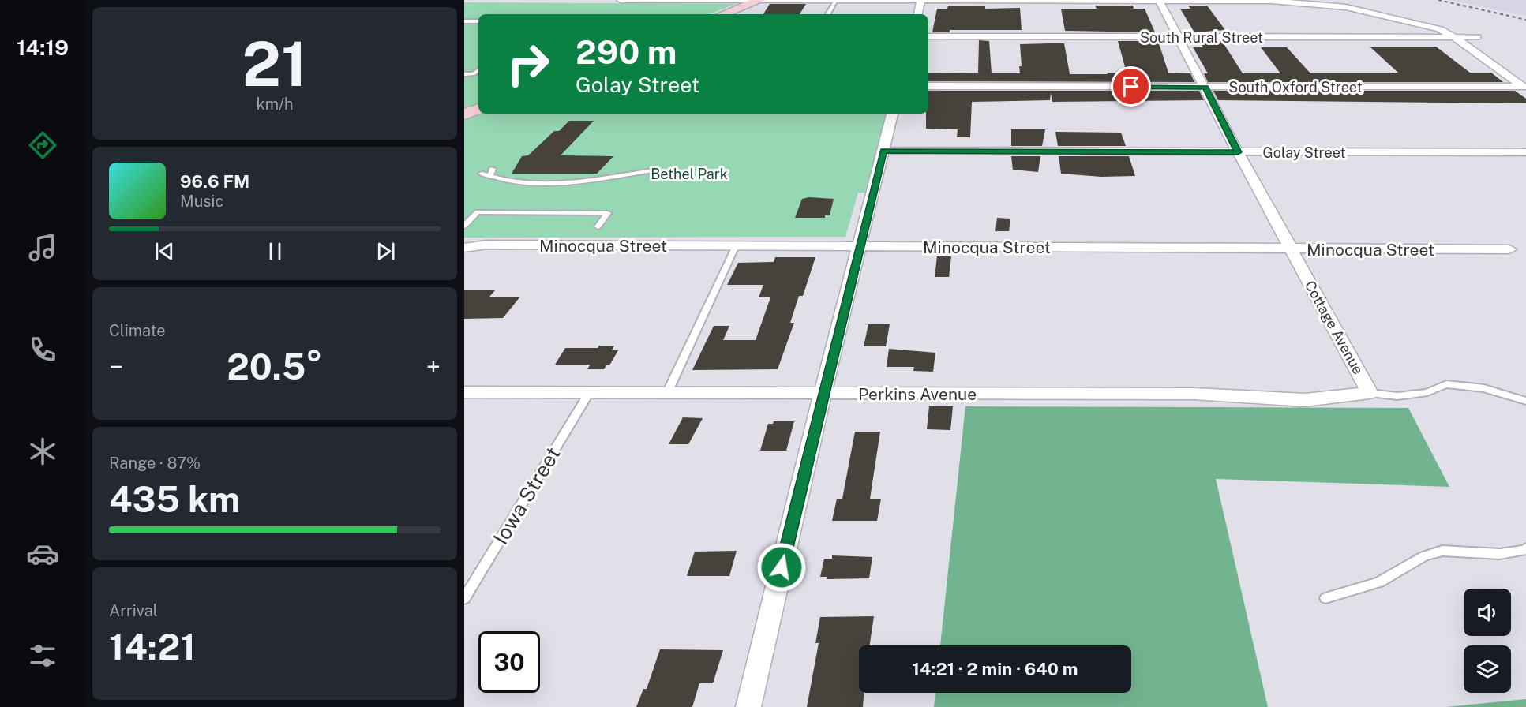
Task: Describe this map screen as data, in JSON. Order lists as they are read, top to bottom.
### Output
{
  "streets": {
    "street": [
      "South Rural Street",
      "South Oxford Street",
      "Golay Street",
      "Minocqua Street",
      "Cottage Avenue",
      "Perkins Avenue"
    ],
    "lane": ["Iowa Street"]
  },
  "crossings": [
    ["South Rural Street", "South Oxford Street"],
    ["South Rural Street", "Cottage Avenue"],
    ["South Oxford Street", "Cottage Avenue"],
    ["Golay Street", "Cottage Avenue"],
    ["Minocqua Street", "Cottage Avenue"],
    ["Cottage Avenue", "Perkins Avenue"],
    ["Perkins Avenue", "Iowa Street"]
  ],
  "parks": ["Bethel Park"],
  "page": {
    "tabs": "14:19",
    "tile": [
      ["21", "km/h"],
      "Climate",
      ["Range · 87%", "435 km"],
      ["Arrival", "14:21"]
    ],
    "turn": ["290 m", "Golay Street"],
    "song": ["96.6 FM", "Music"],
    "heat": ["−", "20.5°", "+"],
    "limit": "30",
    "trip": "14:21 · 2 min · 640 m"
  }
}
